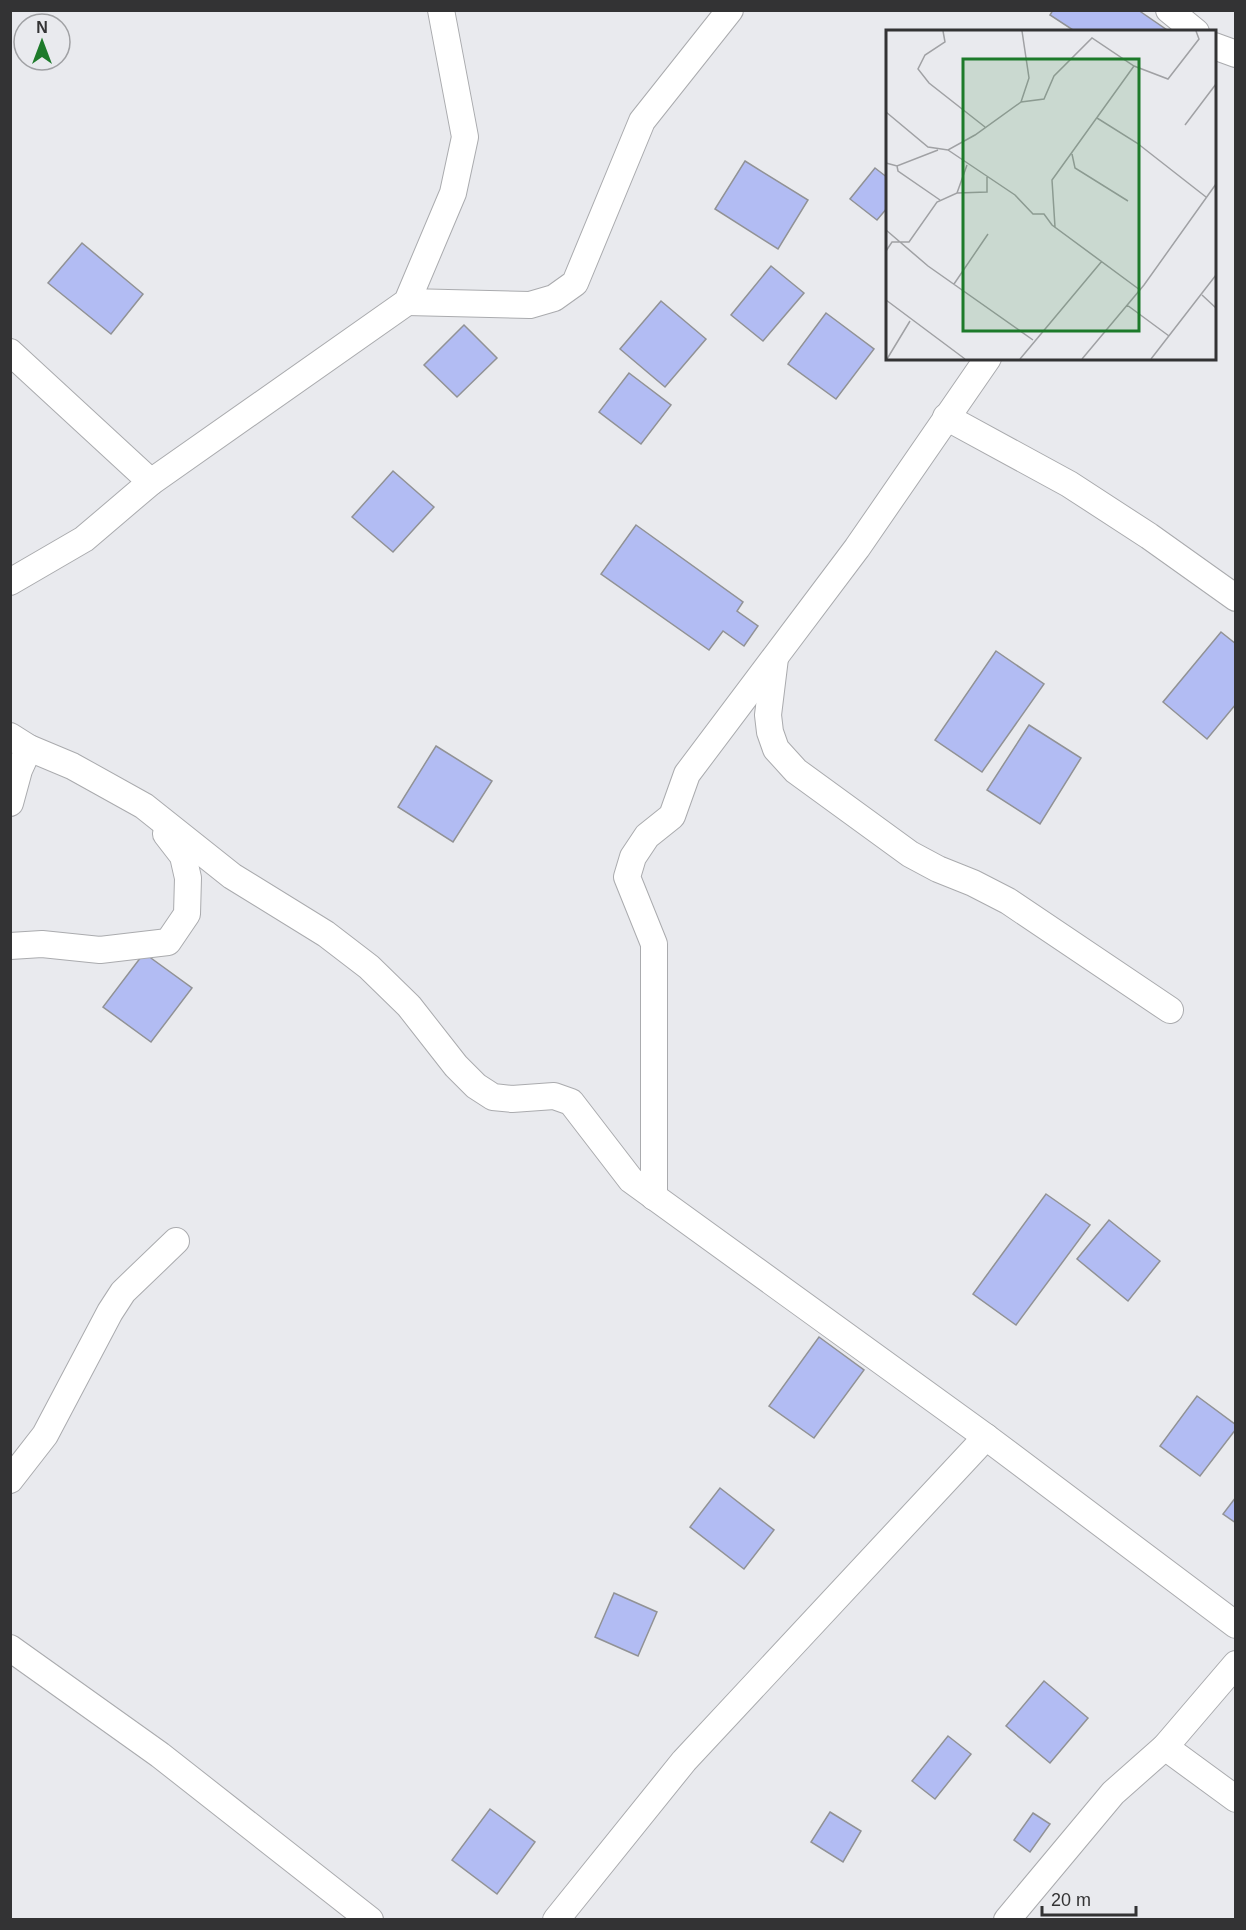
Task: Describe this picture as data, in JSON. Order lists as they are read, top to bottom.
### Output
{
  "scale_bar": "20 m",
  "north": "top"
}
